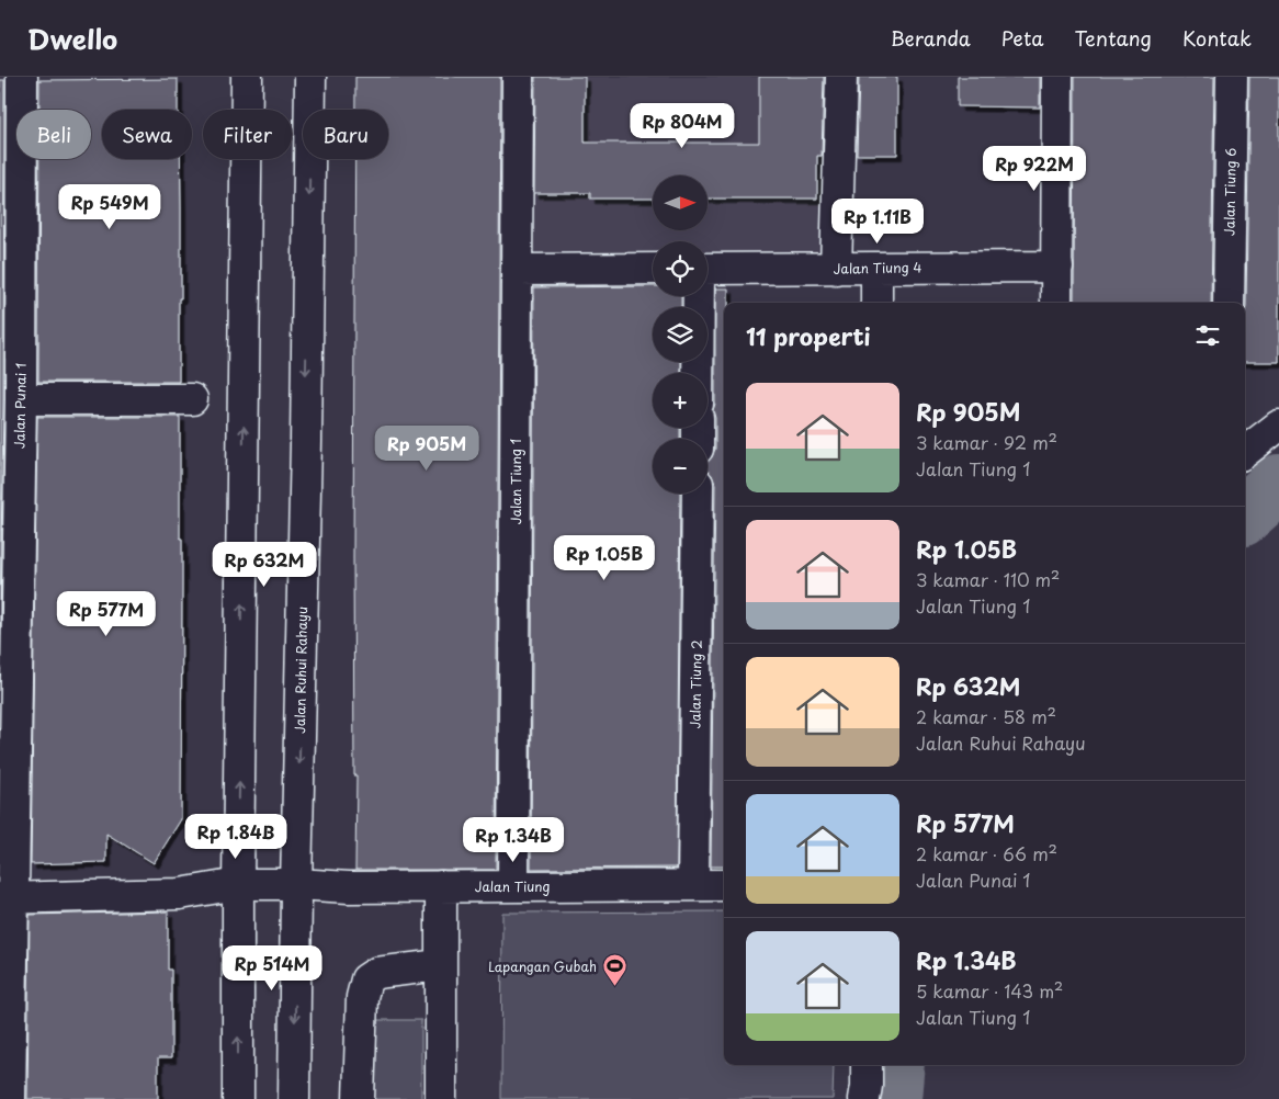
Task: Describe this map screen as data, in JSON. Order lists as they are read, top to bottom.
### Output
{
  "streets": {
    "street": [
      "Jalan Tiung 6",
      "Jalan Tiung 4",
      "Jalan Punai 1",
      "Jalan Tiung 1",
      "Jalan Ruhui Rahayu",
      "Jalan Tiung 2",
      "Jalan Tiung"
    ]
  },
  "crossings": [
    ["Jalan Punai 1", "Jalan Tiung"],
    ["Jalan Tiung 1", "Jalan Tiung"],
    ["Jalan Ruhui Rahayu", "Jalan Tiung"],
    ["Jalan Tiung 2", "Jalan Tiung"]
  ],
  "places": {
    "sports": ["Lapangan Gubah"]
  },
  "north": "right",
  "page": {
    "header": "Dwello",
    "nav": [
      "Beranda",
      "Peta",
      "Tentang",
      "Kontak"
    ],
    "price": [
      "Rp 804M",
      "Rp 922M",
      "Rp 549M",
      "Rp 1.11B",
      "Rp 905M",
      "Rp 1.05B",
      "Rp 632M",
      "Rp 577M",
      "Rp 1.84B",
      "Rp 1.34B",
      "Rp 514M"
    ],
    "chip": [
      "Beli",
      "Sewa",
      "Filter",
      "Baru"
    ],
    "map_buttons": ["+", "−"],
    "heading": "11 properti",
    "list": [
      {
        "name": "Rp 905M",
        "note": "3 kamar · 92 m² · Jalan Tiung 1"
      },
      {
        "name": "Rp 1.05B",
        "note": "3 kamar · 110 m² · Jalan Tiung 1"
      },
      {
        "name": "Rp 632M",
        "note": "2 kamar · 58 m² · Jalan Ruhui Rahayu"
      },
      {
        "name": "Rp 577M",
        "note": "2 kamar · 66 m² · Jalan Punai 1"
      },
      {
        "name": "Rp 1.34B",
        "note": "5 kamar · 143 m² · Jalan Tiung 1"
      }
    ]
  }
}
